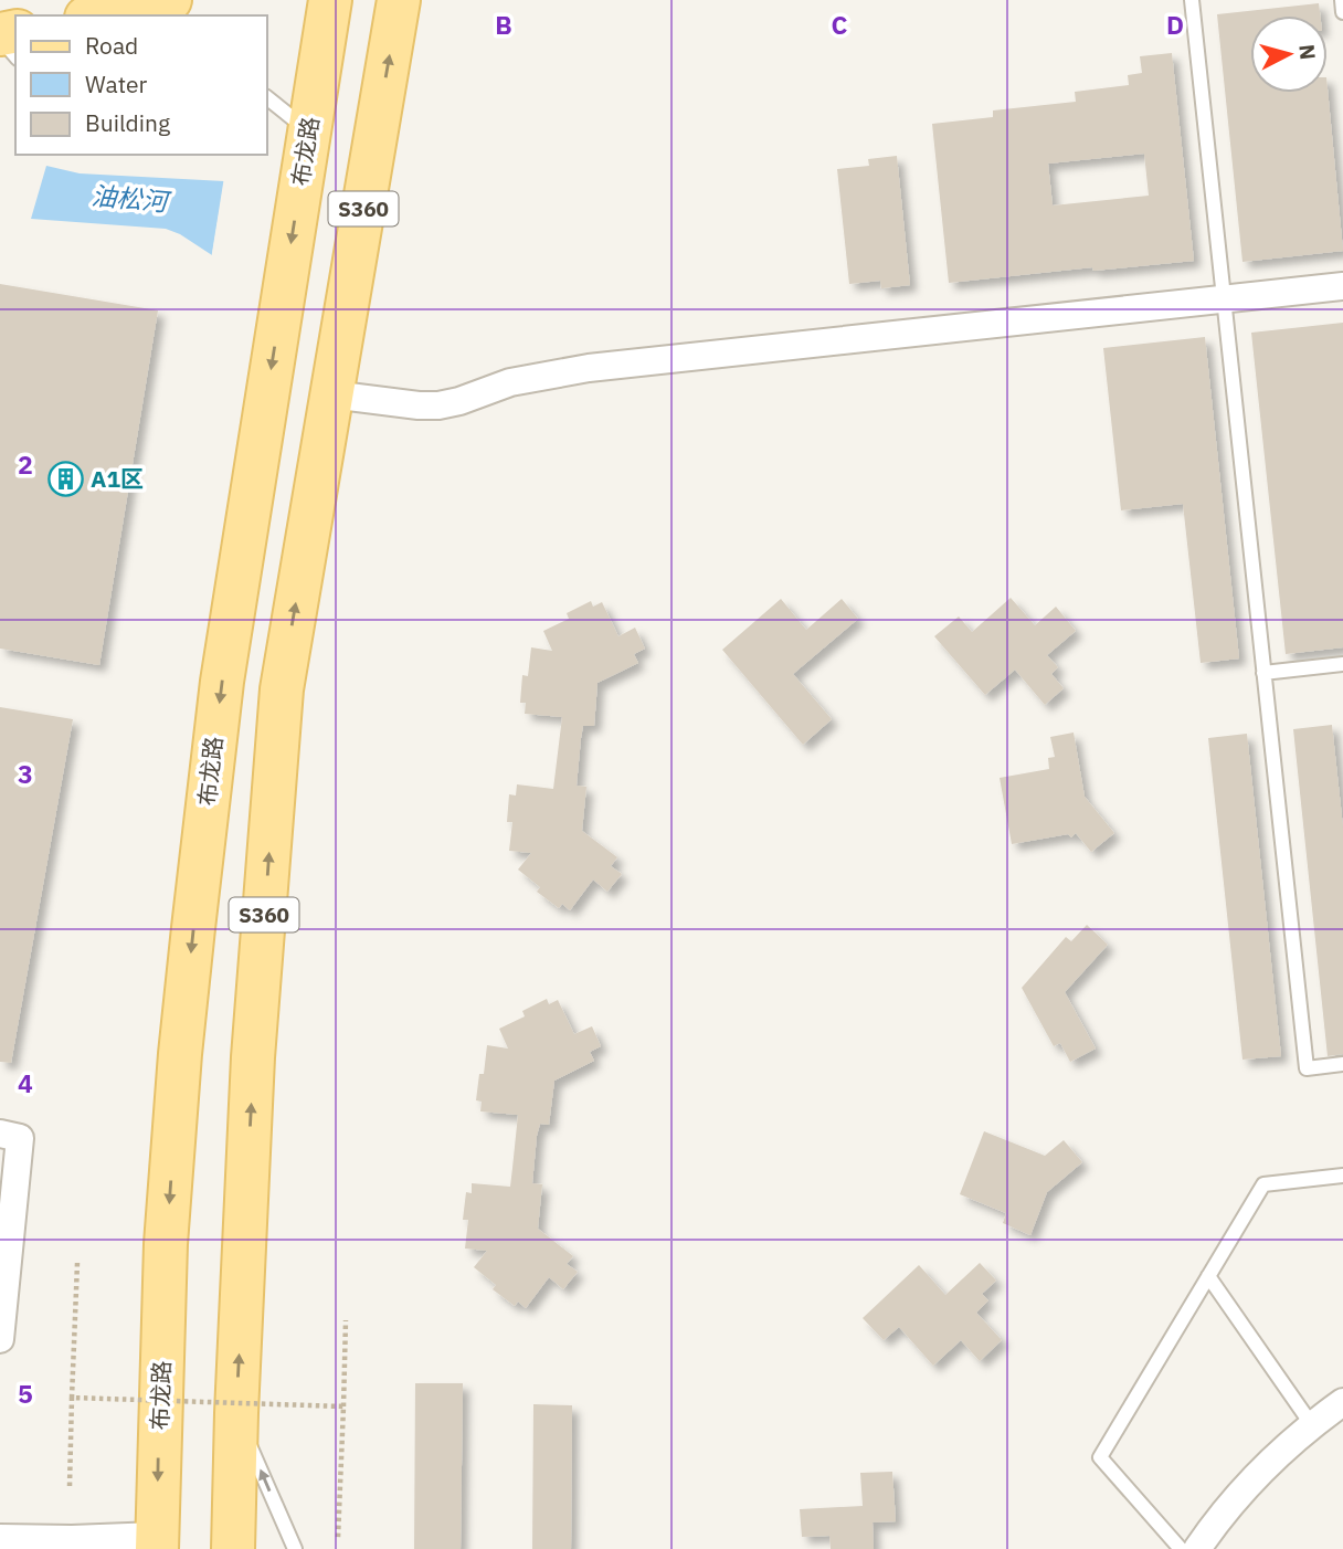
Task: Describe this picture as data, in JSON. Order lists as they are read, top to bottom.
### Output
{
  "streets": {
    "main road": ["布龙路", "S360"]
  },
  "water": ["油松河"],
  "places": {
    "building": ["A1区"]
  },
  "legend": ["Road", "Water", "Building"],
  "north": "right",
  "grid": {
    "columns": ["B", "C", "D"],
    "rows": [
      "2",
      "3",
      "4",
      "5"
    ]
  }
}
